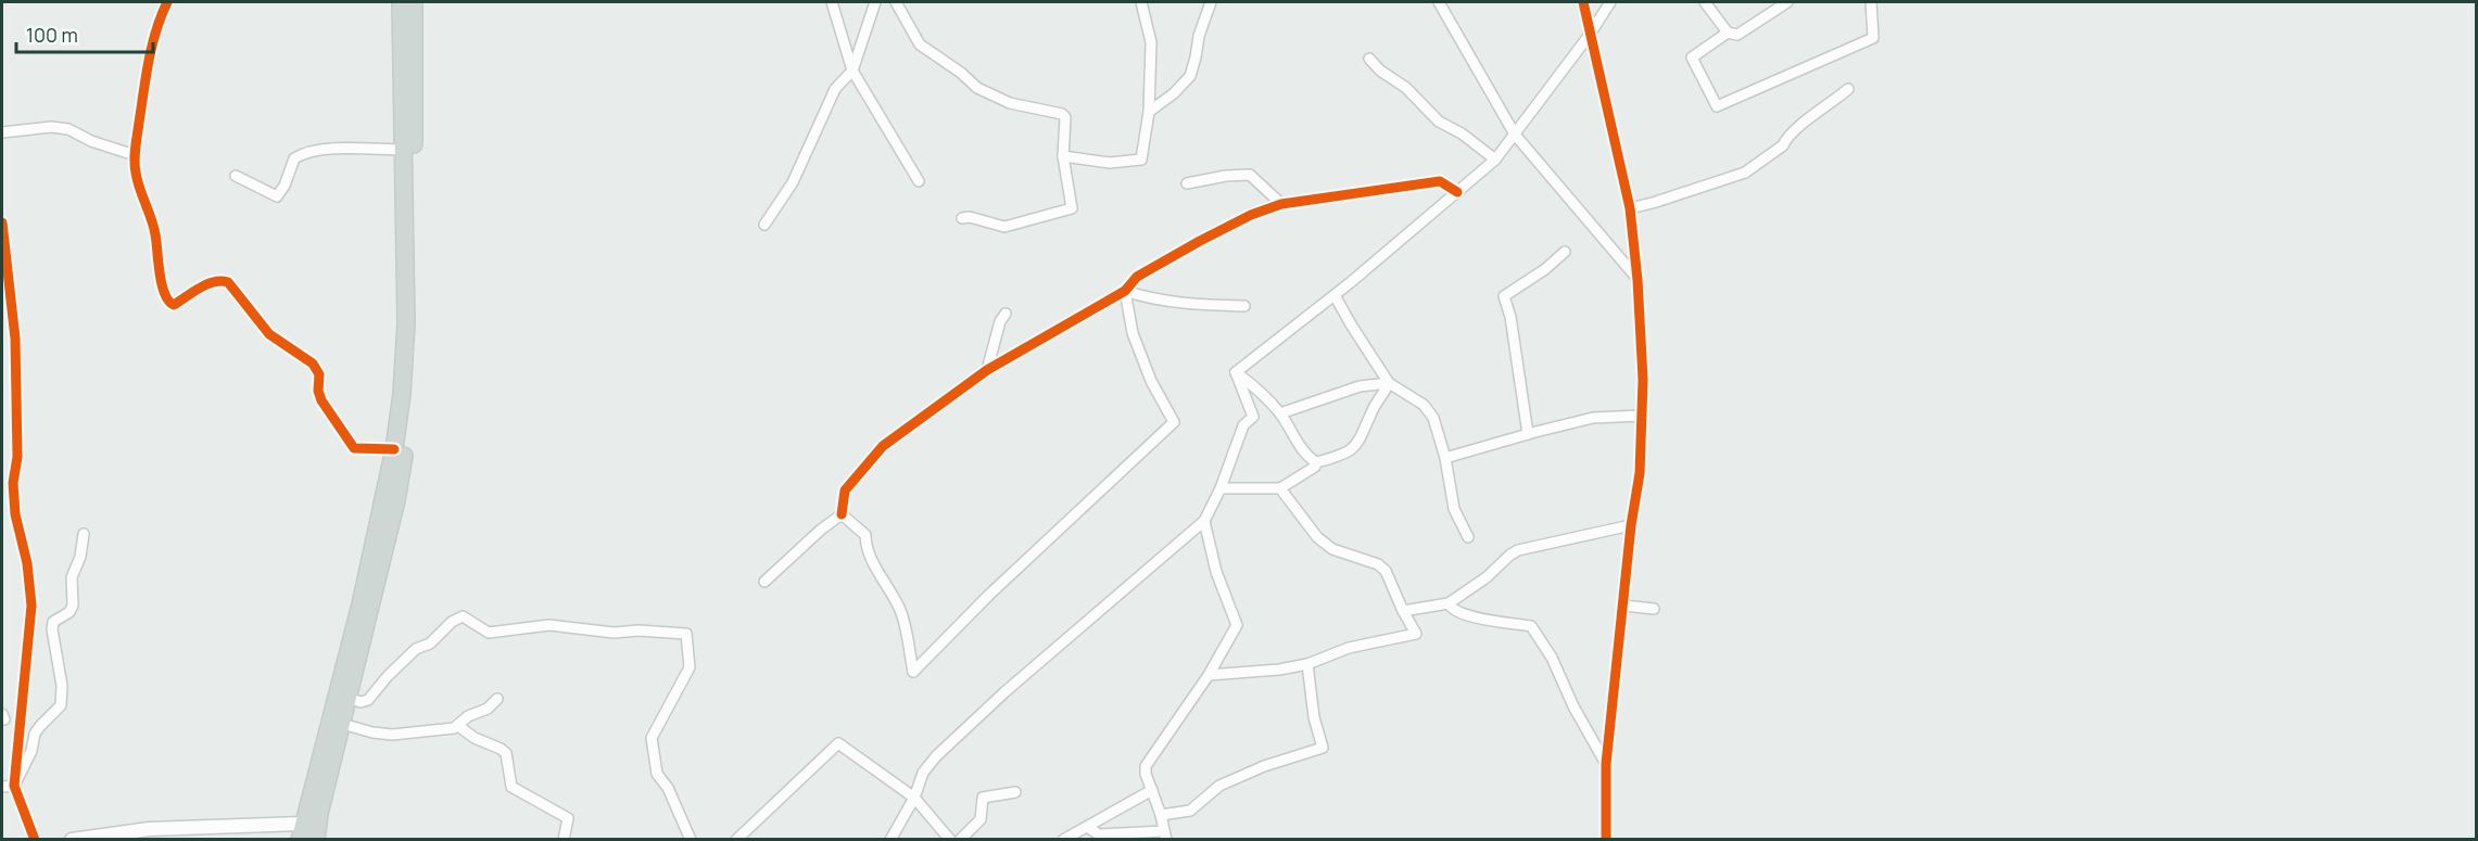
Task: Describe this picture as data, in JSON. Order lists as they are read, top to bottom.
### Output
{
  "scale_bar": "100 m"
}
